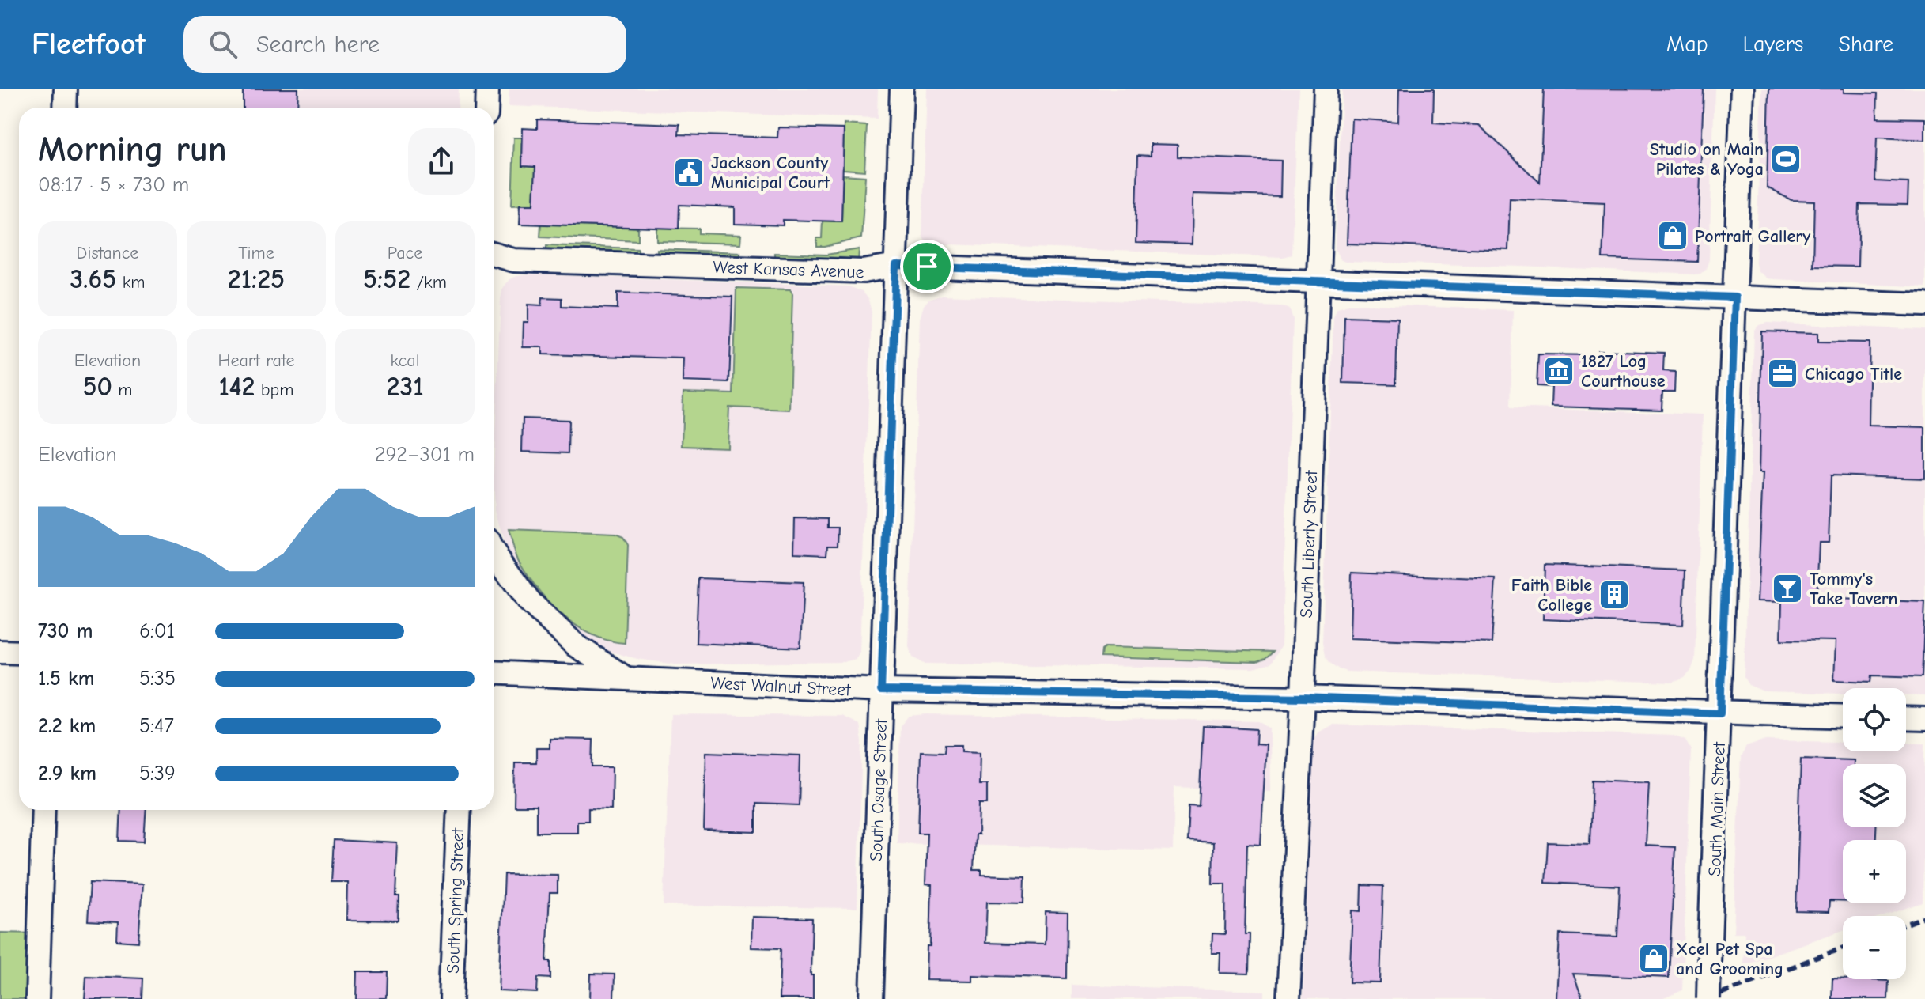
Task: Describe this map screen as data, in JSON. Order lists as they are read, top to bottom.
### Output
{
  "streets": {
    "street": [
      "West Kansas Avenue",
      "South Liberty Street",
      "West Walnut Street",
      "South Osage Street",
      "South Main Street",
      "South Spring Street"
    ]
  },
  "crossings": [
    ["West Kansas Avenue", "South Liberty Street"],
    ["West Kansas Avenue", "South Osage Street"],
    ["West Kansas Avenue", "South Main Street"],
    ["South Liberty Street", "West Walnut Street"],
    ["West Walnut Street", "South Osage Street"],
    ["West Walnut Street", "South Main Street"]
  ],
  "places": {
    "sports": ["Studio on Main Pilates & Yoga"],
    "public building": ["Jackson County Municipal Court"],
    "shop": ["Portrait Gallery", "Xcel Pet Spa and Grooming"],
    "museum": ["1827 Log Courthouse"],
    "office": ["Chicago Title"],
    "bar": ["Tommy's Take Tavern"],
    "building": ["Faith Bible College"]
  },
  "page": {
    "header": "Fleetfoot",
    "search": "Search here",
    "nav": ["Map", "Layers", "Share"],
    "heading": ["Morning run", "08:17 · 5 × 730 m"],
    "stats": [
      ["Distance", "3.65 km"],
      ["Time", "21:25"],
      ["Pace", "5:52 /km"],
      ["Elevation", "50 m"],
      ["Heart rate", "142 bpm"],
      ["kcal", "231"]
    ],
    "chart": ["Elevation", "292–301 m"],
    "list": [
      {
        "name": "730 m",
        "note": "6:01"
      },
      {
        "name": "1.5 km",
        "note": "5:35"
      },
      {
        "name": "2.2 km",
        "note": "5:47"
      },
      {
        "name": "2.9 km",
        "note": "5:39"
      }
    ],
    "map_buttons": ["+", "−"]
  }
}
